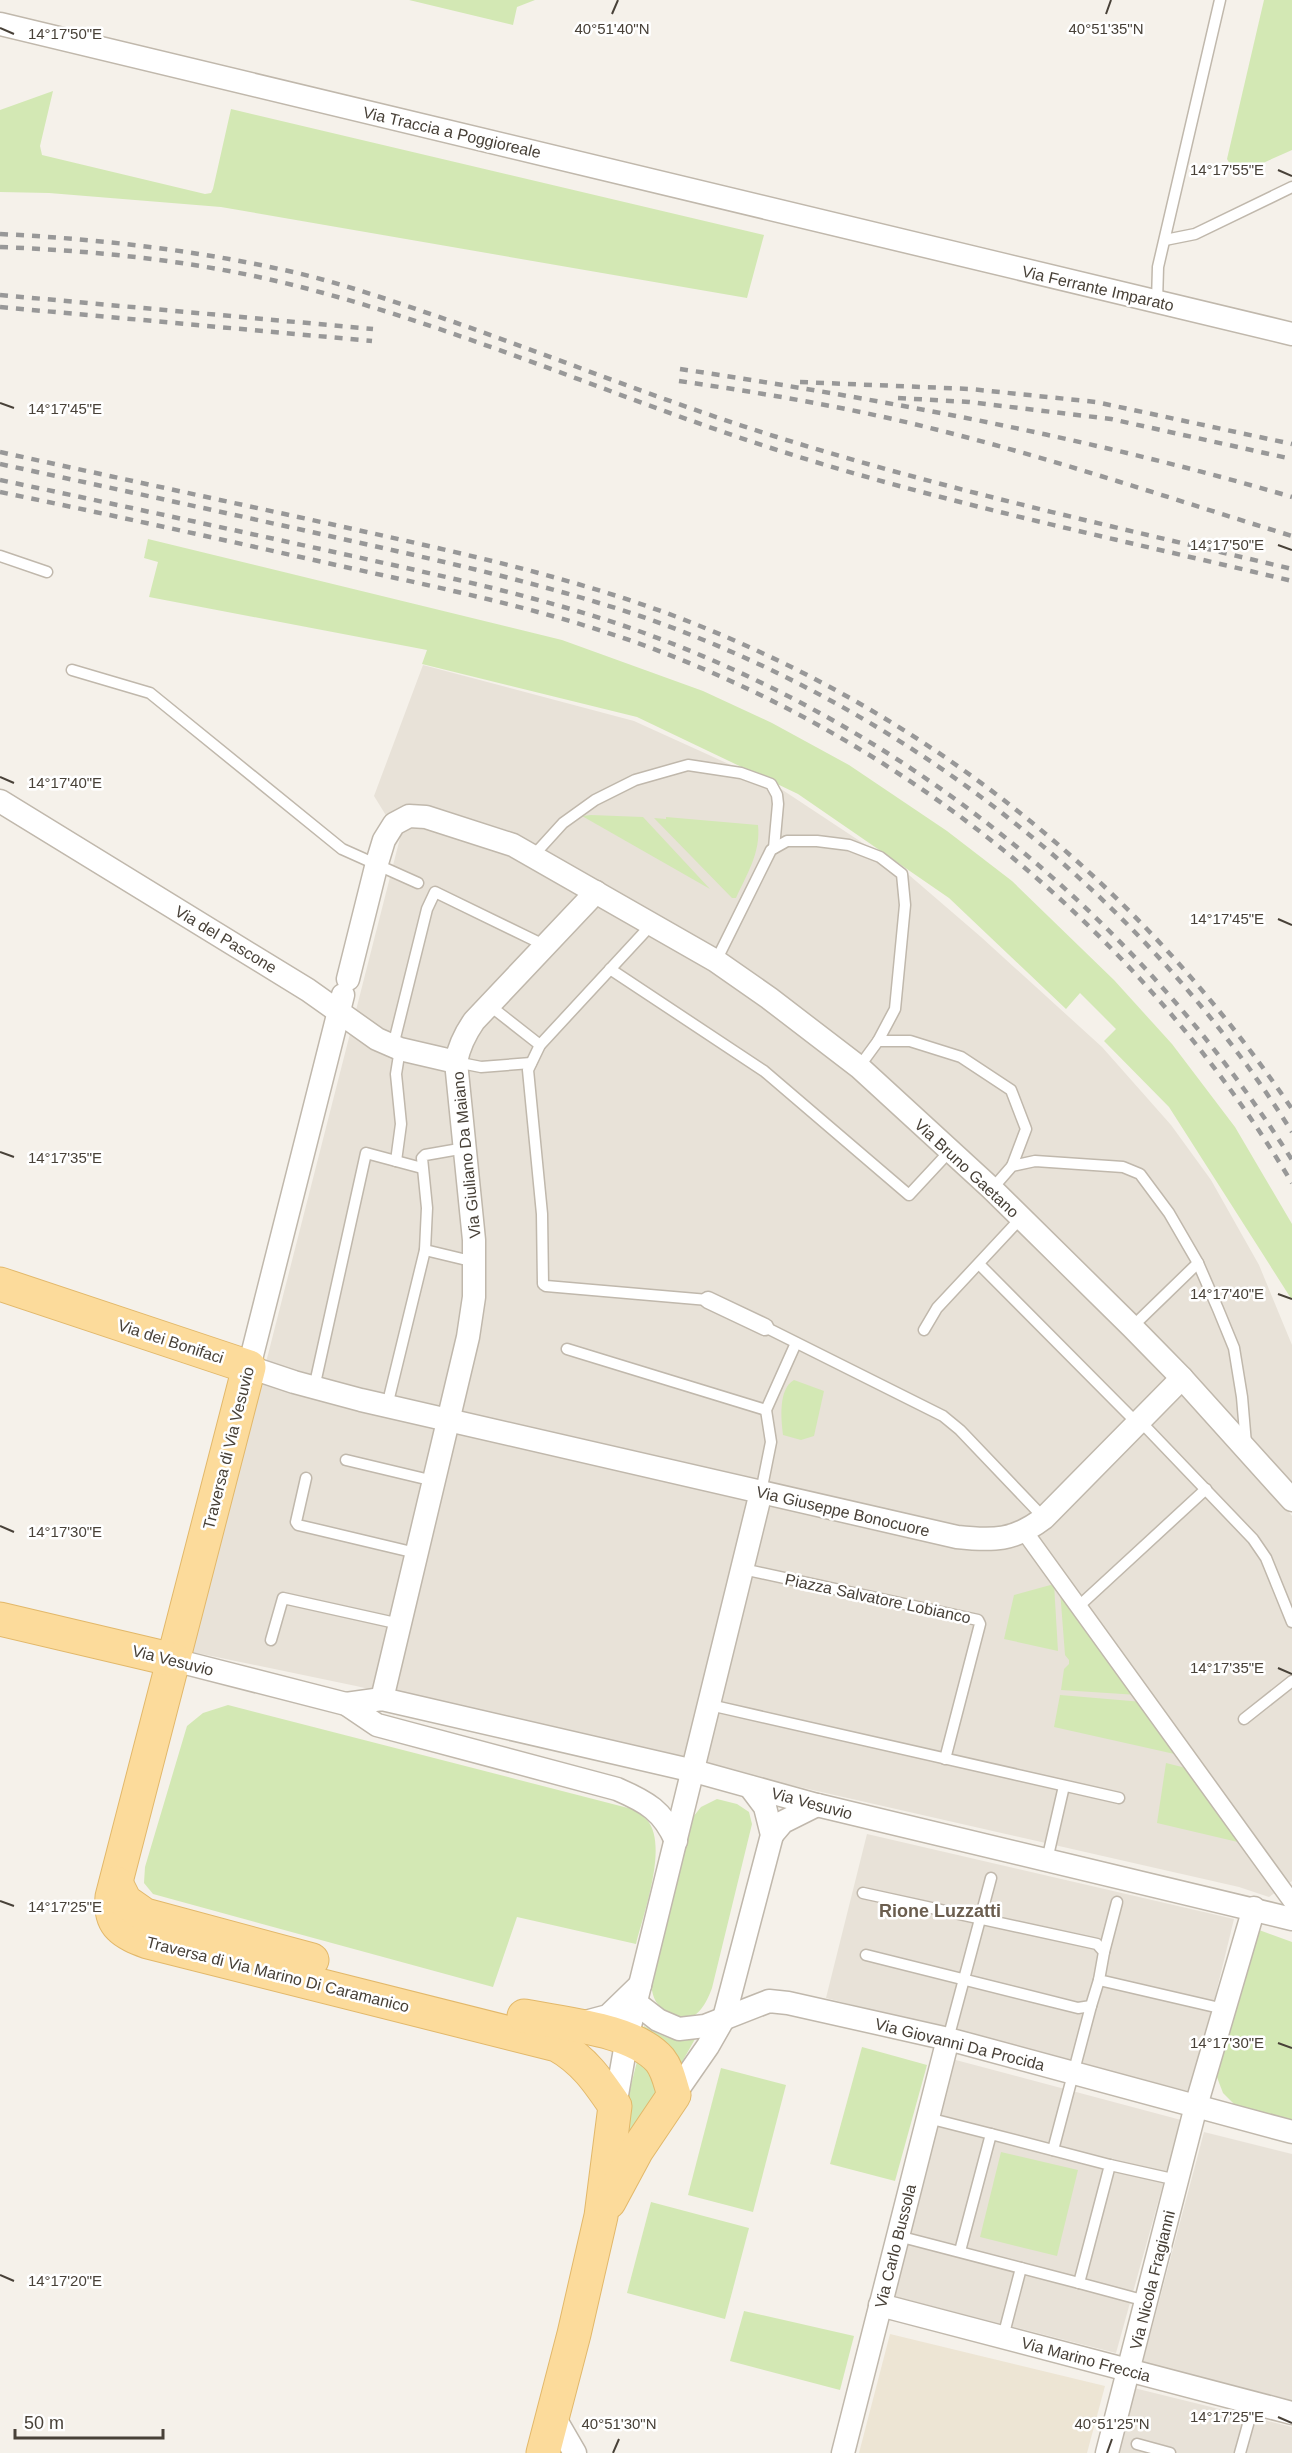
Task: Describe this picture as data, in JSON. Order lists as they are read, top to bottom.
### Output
{
  "streets": {
    "main road": [
      "Via dei Bonifaci",
      "Traversa di Via Vesuvio",
      "Via Vesuvio",
      "Traversa di Via Marino Di Caramanico"
    ],
    "street": [
      "Via Traccia a Poggioreale",
      "Via Ferrante Imparato",
      "Via del Pascone",
      "Via Giuliano Da Maiano",
      "Via Bruno Gaetano",
      "Via Giuseppe Bonocuore",
      "Via Giovanni Da Procida",
      "Via Carlo Bussola",
      "Via Nicola Fragianni",
      "Via Marino Freccia"
    ],
    "lane": ["Piazza Salvatore Lobianco"]
  },
  "crossings": [
    ["Via Traccia a Poggioreale", "Via Ferrante Imparato"],
    ["Via del Pascone", "Via Giuliano Da Maiano"],
    ["Via del Pascone", "Traversa di Via Vesuvio"],
    ["Via Giuliano Da Maiano", "Via Bruno Gaetano"],
    ["Via Giuliano Da Maiano", "Via dei Bonifaci"],
    ["Via Giuliano Da Maiano", "Via Giuseppe Bonocuore"],
    ["Via Giuliano Da Maiano", "Via Vesuvio"],
    ["Via Bruno Gaetano", "Via Giuseppe Bonocuore"],
    ["Via dei Bonifaci", "Traversa di Via Vesuvio"],
    ["Via dei Bonifaci", "Via Giuseppe Bonocuore"],
    ["Traversa di Via Vesuvio", "Via Vesuvio"],
    ["Traversa di Via Vesuvio", "Traversa di Via Marino Di Caramanico"],
    ["Via Vesuvio", "Via Nicola Fragianni"],
    ["Traversa di Via Marino Di Caramanico", "Via Giovanni Da Procida"],
    ["Via Giovanni Da Procida", "Via Carlo Bussola"],
    ["Via Giovanni Da Procida", "Via Nicola Fragianni"],
    ["Via Carlo Bussola", "Via Marino Freccia"],
    ["Via Nicola Fragianni", "Via Marino Freccia"]
  ],
  "districts": ["Rione Luzzatti"],
  "scale_bar": "50 m",
  "coordinates": [
    "40°51'40\"N",
    "40°51'35\"N",
    "14°17'50\"E",
    "14°17'55\"E",
    "14°17'45\"E",
    "14°17'40\"E",
    "14°17'35\"E",
    "14°17'30\"E",
    "14°17'25\"E",
    "14°17'20\"E",
    "40°51'30\"N",
    "40°51'25\"N"
  ]
}
